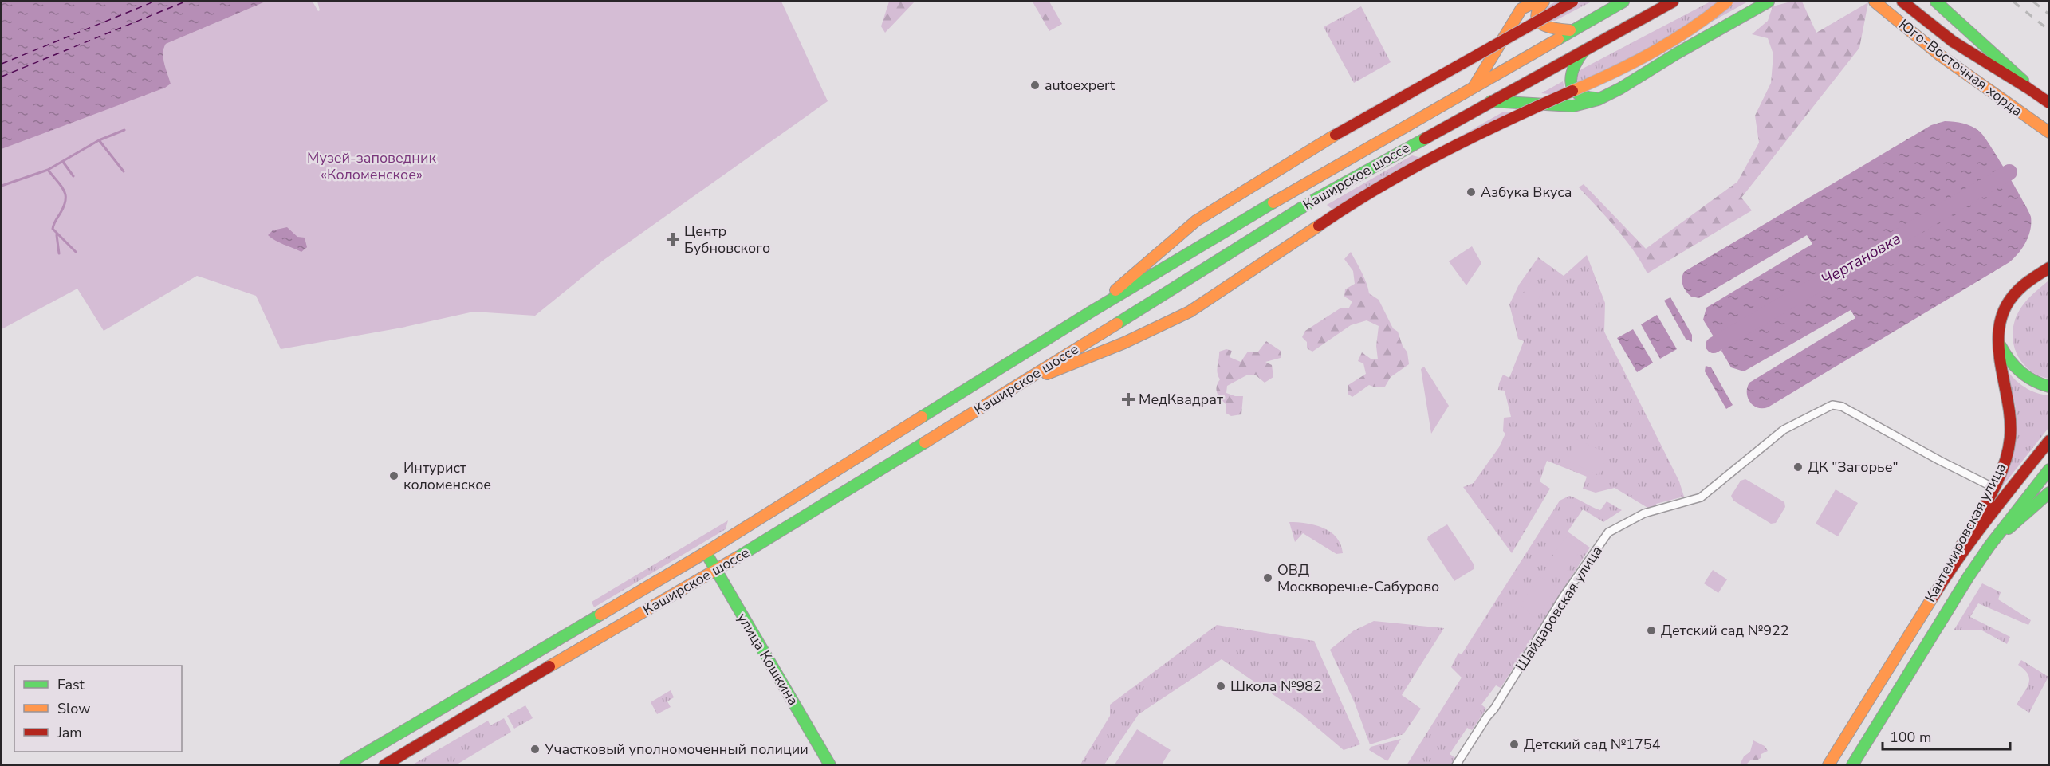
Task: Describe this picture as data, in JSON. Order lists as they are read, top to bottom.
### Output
{
  "streets": {
    "main road": [
      "Юго-Восточная хорда",
      "Каширское шоссе",
      "Кантемировская улица",
      "улица Кошкина"
    ],
    "street": ["Шайдаровская улица"]
  },
  "crossings": [
    ["Каширское шоссе", "улица Кошкина"],
    ["Кантемировская улица", "Шайдаровская улица"]
  ],
  "water": ["Чертановка"],
  "parks": ["Музей-заповедник «Коломенское»"],
  "places": {
    "other": [
      "autoexpert",
      "Азбука Вкуса",
      "ДК \"Загорье\"",
      "Интурист коломенское",
      "ОВД Москворечье-Сабурово",
      "Детский сад №922",
      "Школа №982",
      "Детский сад №1754",
      "Участковый уполномоченный полиции"
    ],
    "health": ["Центр Бубновского", "МедКвадрат"]
  },
  "legend": ["Fast", "Slow", "Jam"],
  "scale_bar": "100 m"
}
